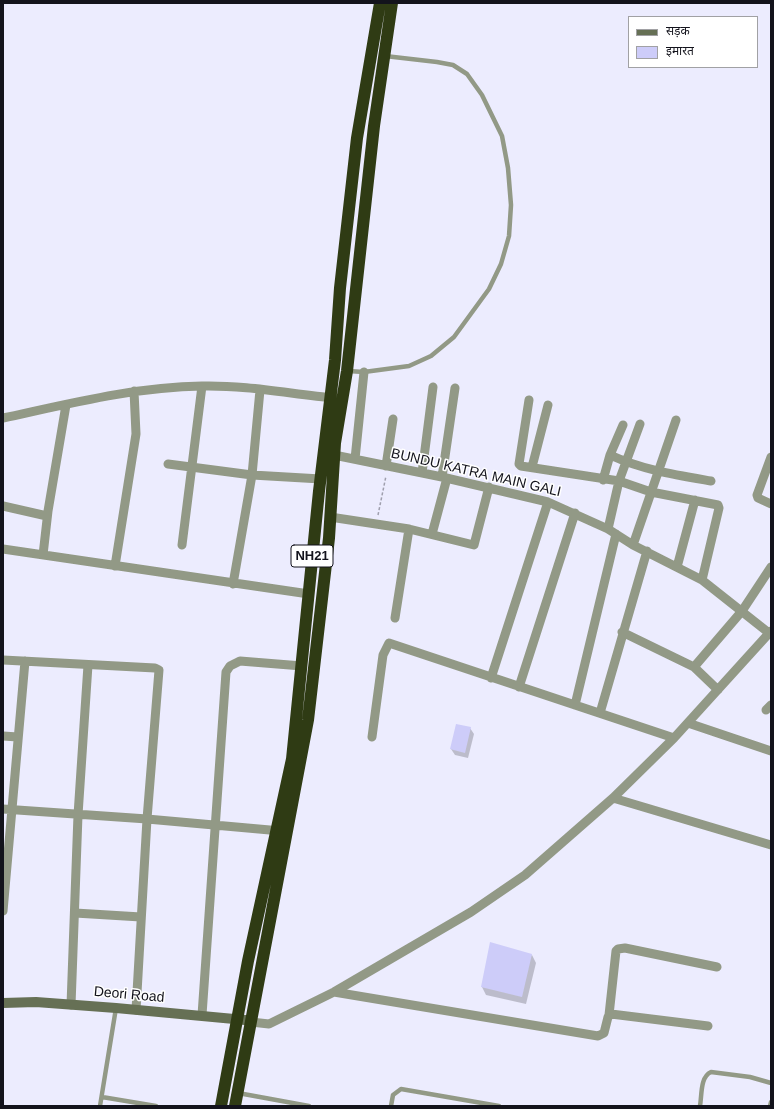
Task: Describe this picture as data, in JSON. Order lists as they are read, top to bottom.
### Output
{
  "streets": {
    "highway": ["NH21"],
    "street": ["BUNDU KATRA MAIN GALI", "Deori Road"]
  },
  "crossings": [
    ["BUNDU KATRA MAIN GALI", "NH21"],
    ["NH21", "Deori Road"]
  ],
  "legend": ["सड़क", "इमारत"]
}
